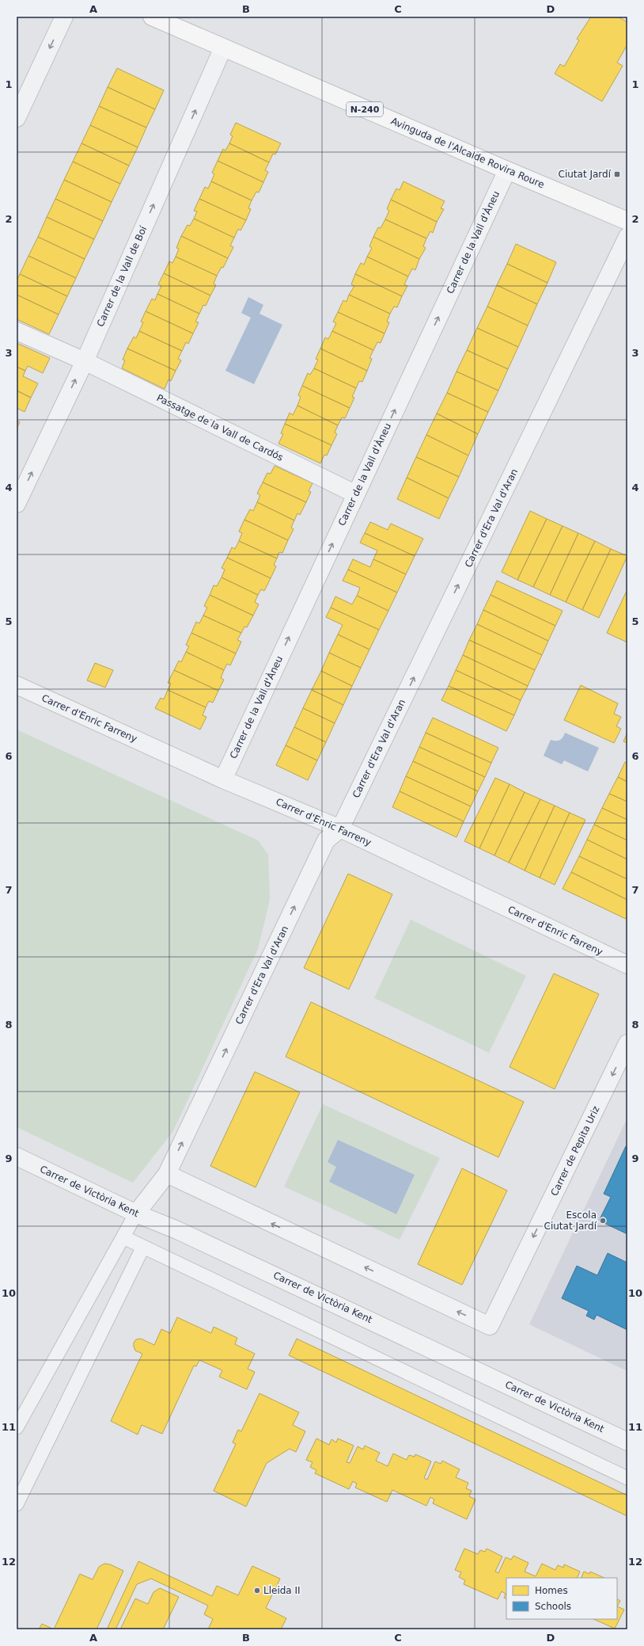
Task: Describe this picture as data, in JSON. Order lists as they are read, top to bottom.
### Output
{
  "streets": {
    "main road": ["N-240", "Avinguda de l'Alcalde Rovira Roure"],
    "street": [
      "Carrer de la Vall d'Àneu",
      "Carrer de la Vall de Boí",
      "Passatge de la Vall de Cardós",
      "Carrer d'Era Val d'Aran",
      "Carrer d'Enric Farreny",
      "Carrer de Pepita Uriz",
      "Carrer de Victòria Kent"
    ]
  },
  "crossings": [
    ["Avinguda de l'Alcalde Rovira Roure", "Carrer de la Vall d'Àneu"],
    ["Avinguda de l'Alcalde Rovira Roure", "Carrer de la Vall de Boí"],
    ["Carrer de la Vall d'Àneu", "Passatge de la Vall de Cardós"],
    ["Carrer de la Vall d'Àneu", "Carrer d'Enric Farreny"],
    ["Carrer de la Vall de Boí", "Passatge de la Vall de Cardós"],
    ["Carrer d'Era Val d'Aran", "Carrer d'Enric Farreny"],
    ["Carrer d'Era Val d'Aran", "Carrer de Pepita Uriz"],
    ["Carrer d'Era Val d'Aran", "Carrer de Victòria Kent"]
  ],
  "one_way": ["Carrer de la Vall d'Àneu", "Carrer de la Vall de Boí", "Carrer d'Era Val d'Aran"],
  "places": {
    "transit": ["Ciutat Jardí"],
    "other": ["Escola Ciutat Jardí", "Lleida II"]
  },
  "legend": ["Homes", "Schools"],
  "grid": {
    "columns": [
      "A",
      "B",
      "C",
      "D"
    ],
    "rows": [
      "1",
      "2",
      "3",
      "4",
      "5",
      "6",
      "7",
      "8",
      "9",
      "10",
      "11",
      "12"
    ]
  }
}
